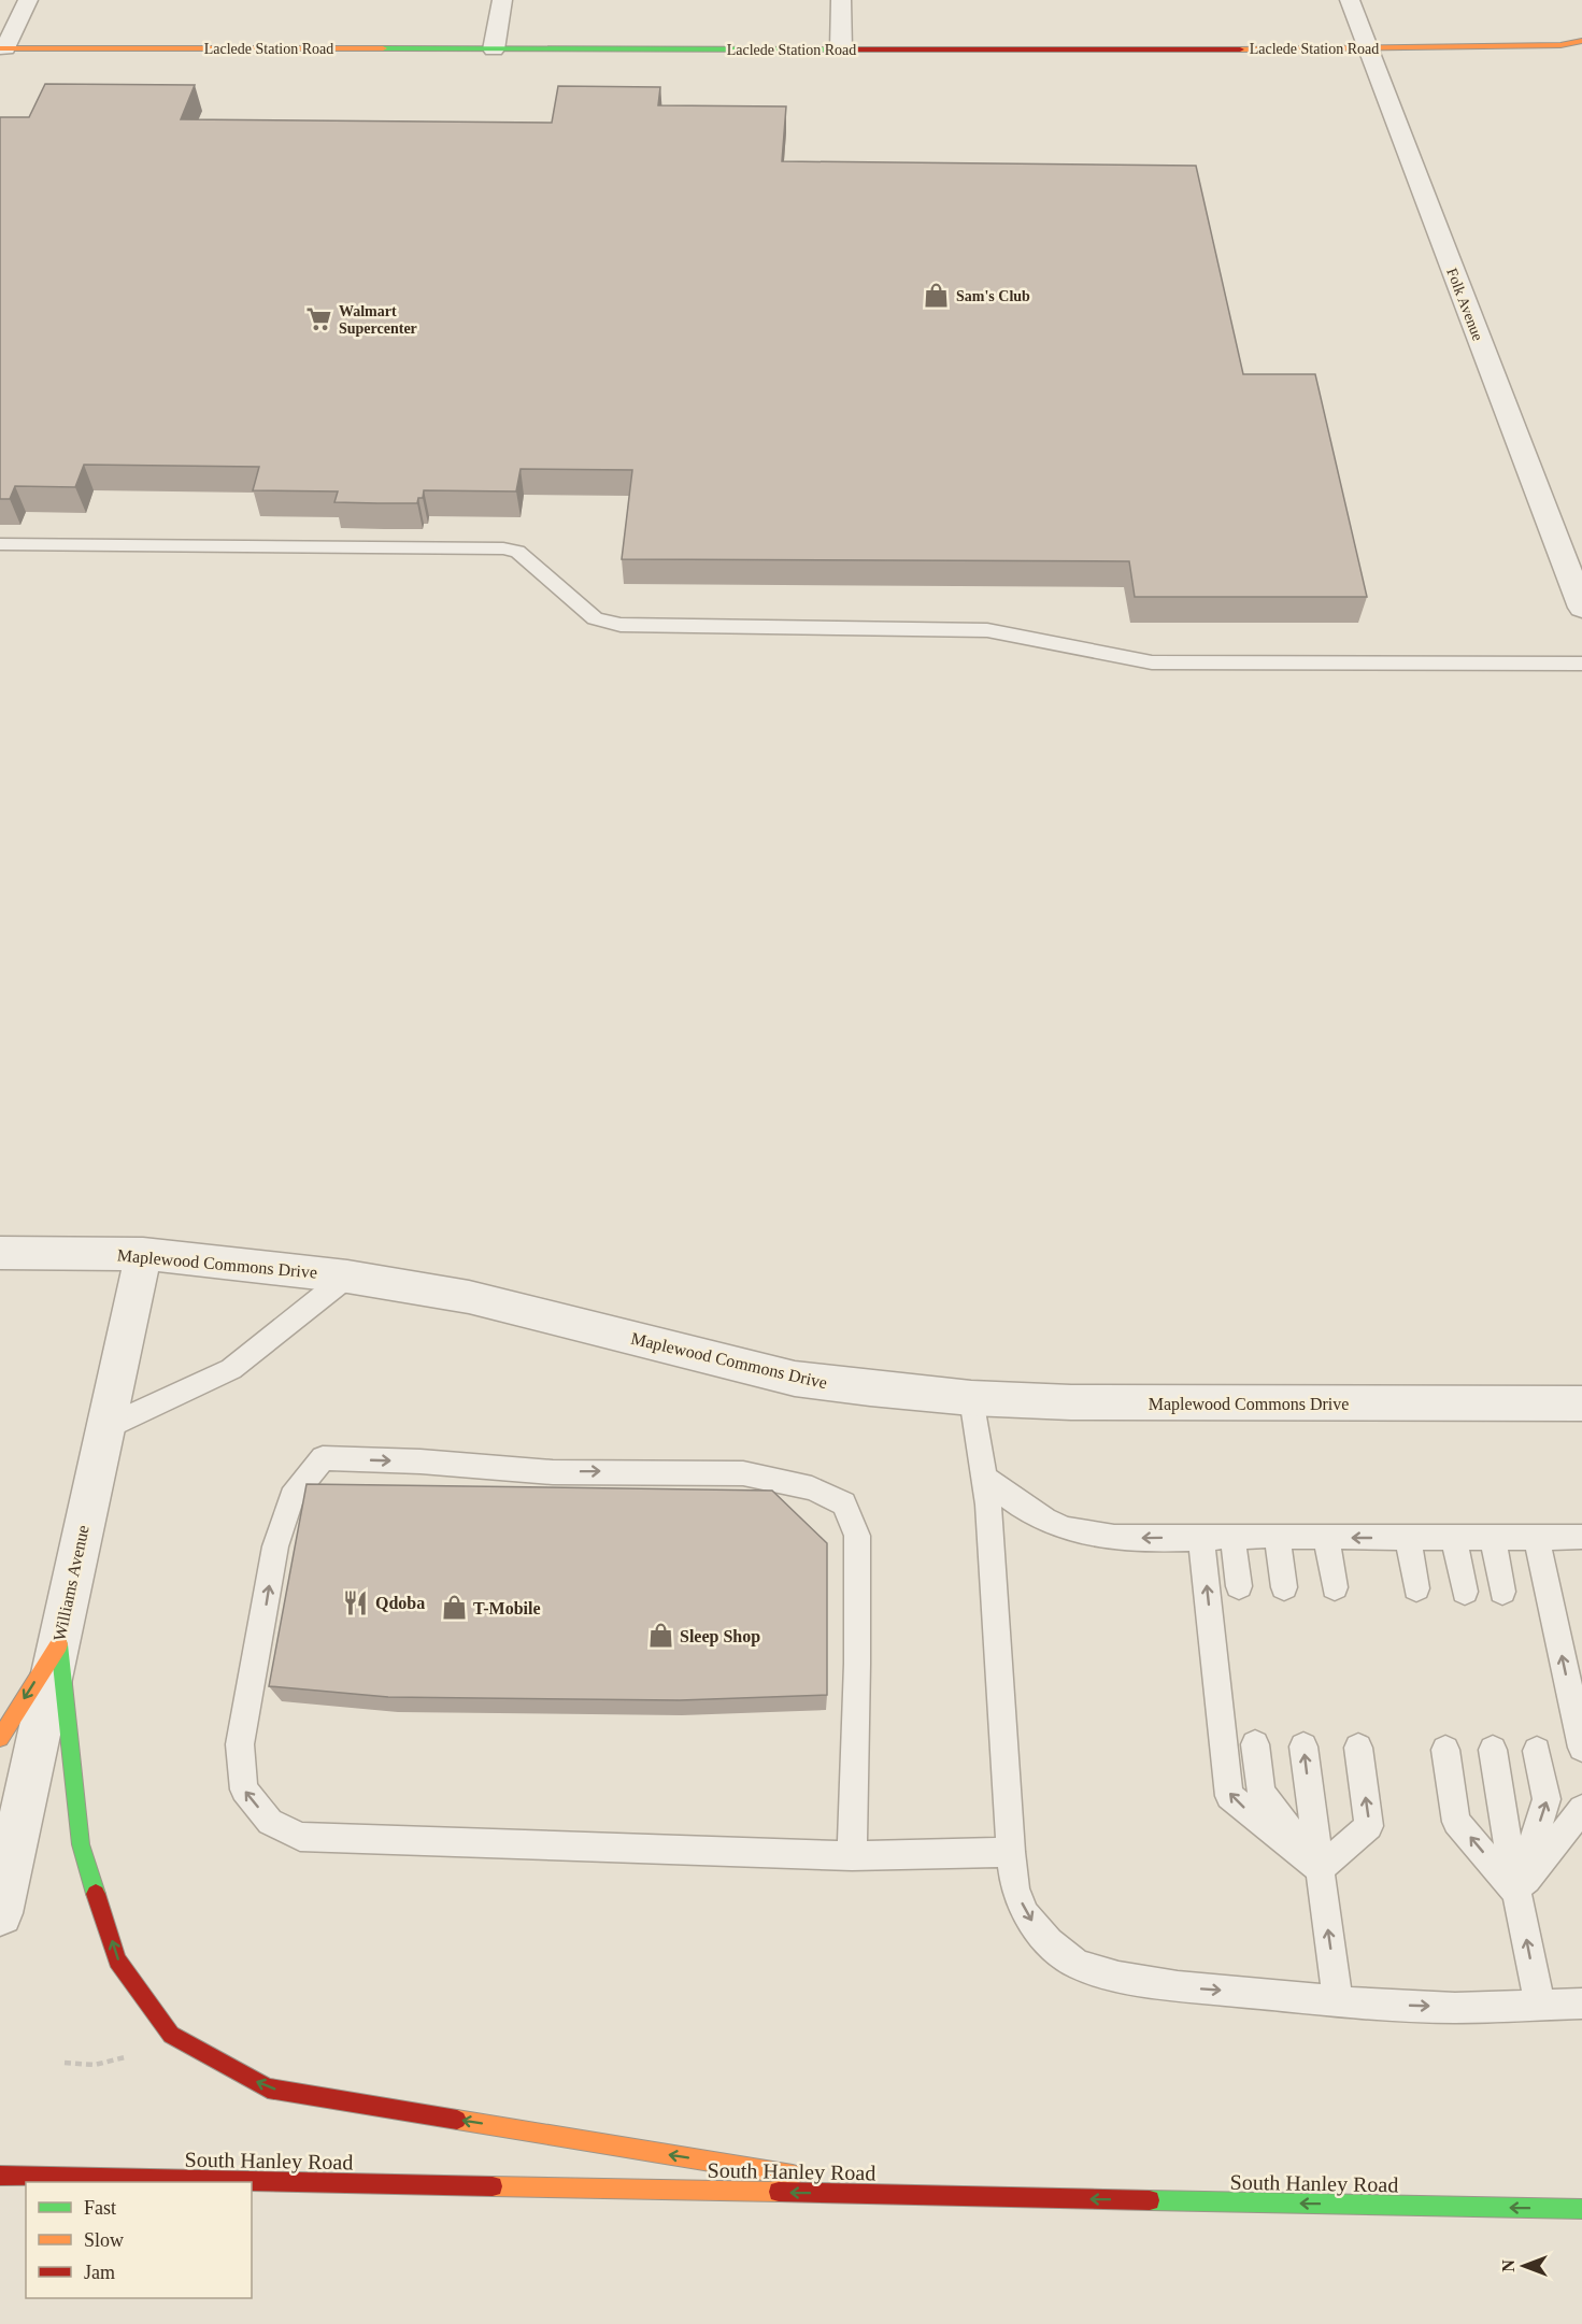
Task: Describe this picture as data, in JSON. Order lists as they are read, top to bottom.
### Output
{
  "streets": {
    "street": [
      "Laclede Station Road",
      "Folk Avenue",
      "Maplewood Commons Drive",
      "Williams Avenue",
      "South Hanley Road"
    ]
  },
  "crossings": [
    ["Laclede Station Road", "Folk Avenue"],
    ["Maplewood Commons Drive", "Williams Avenue"]
  ],
  "one_way": ["South Hanley Road"],
  "places": {
    "shop": ["Sam's Club", "T-Mobile", "Sleep Shop"],
    "supermarket": ["Walmart Supercenter"],
    "restaurant": ["Qdoba"]
  },
  "legend": ["Fast", "Slow", "Jam"],
  "north": "left"
}
